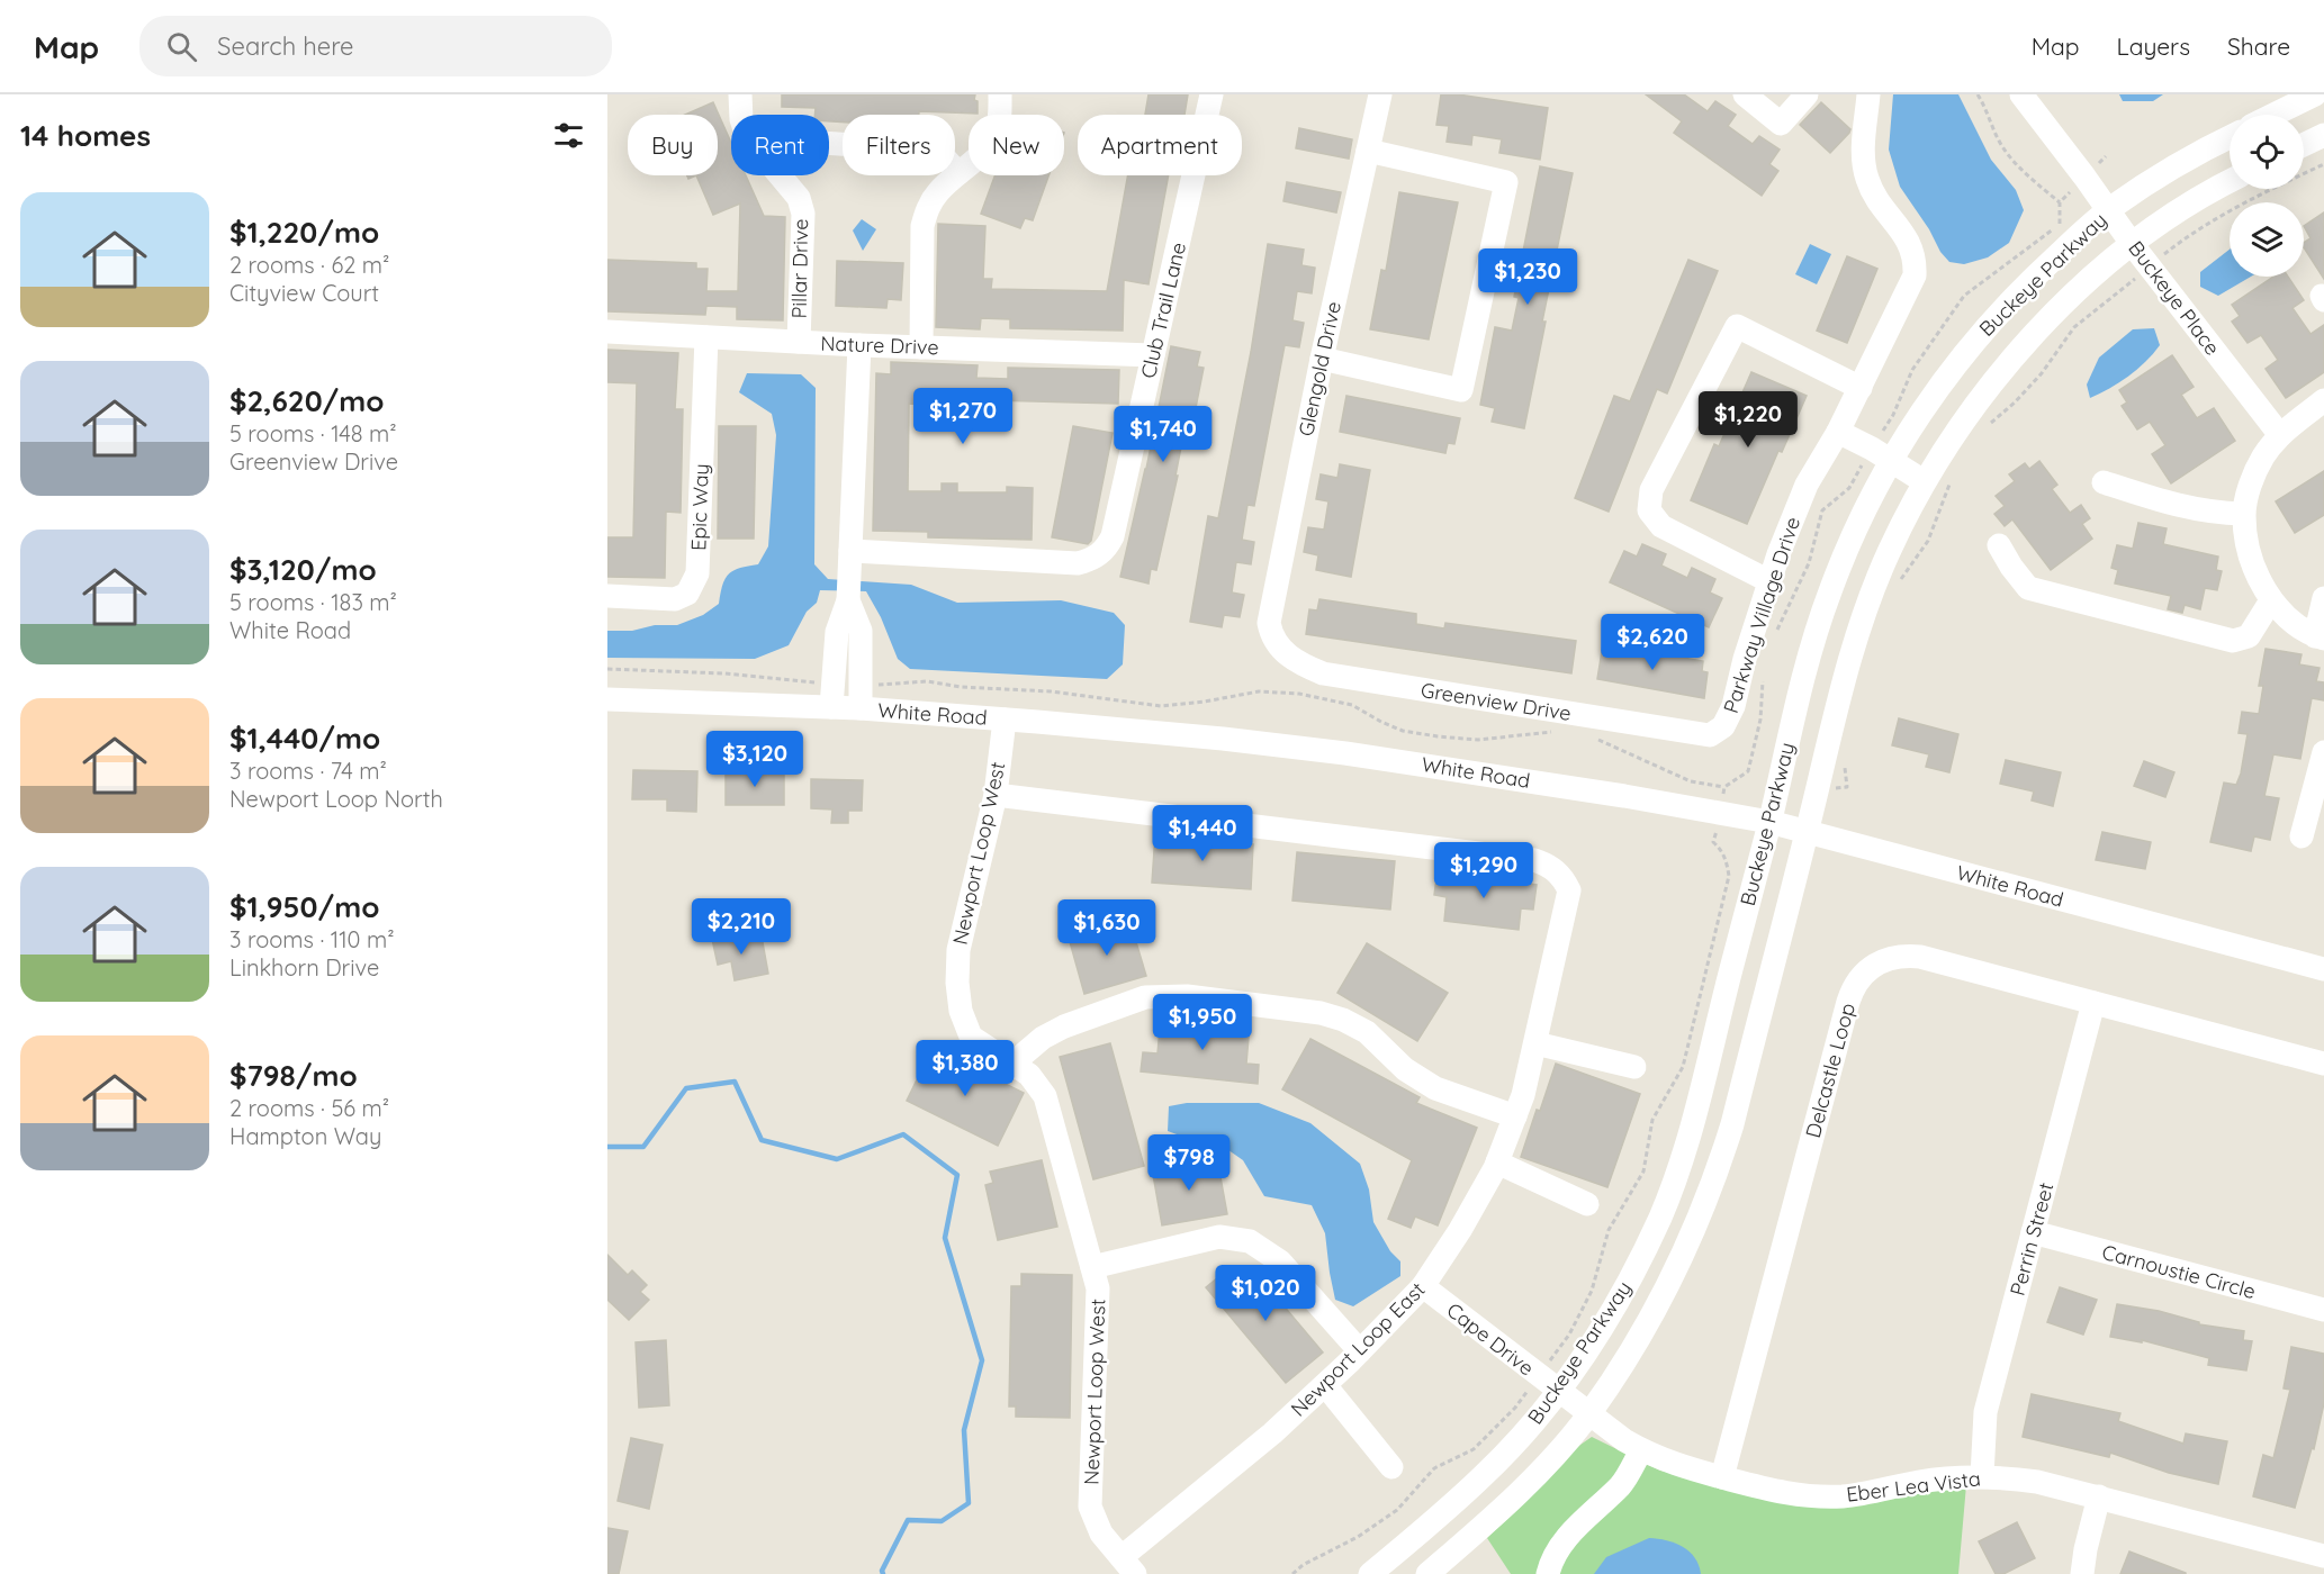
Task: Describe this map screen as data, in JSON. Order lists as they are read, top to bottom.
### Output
{
  "streets": {
    "street": [
      "Pillar Drive",
      "Buckeye Parkway",
      "Buckeye Place",
      "Club Trail Lane",
      "Nature Drive",
      "Glengold Drive",
      "Epic Way",
      "Parkway Village Drive",
      "Greenview Drive",
      "White Road",
      "Newport Loop West",
      "Delcastle Loop",
      "Perrin Street",
      "Carnoustie Circle",
      "Cape Drive",
      "Newport Loop East",
      "Eber Lea Vista"
    ]
  },
  "crossings": [
    ["Pillar Drive", "Nature Drive"],
    ["Buckeye Parkway", "Buckeye Place"],
    ["Buckeye Parkway", "White Road"],
    ["Buckeye Parkway", "Cape Drive"],
    ["Buckeye Parkway", "Eber Lea Vista"],
    ["Club Trail Lane", "Nature Drive"],
    ["Nature Drive", "Epic Way"],
    ["Glengold Drive", "Greenview Drive"],
    ["Parkway Village Drive", "Greenview Drive"],
    ["White Road", "Newport Loop West"],
    ["Newport Loop West", "Newport Loop East"],
    ["Delcastle Loop", "Perrin Street"],
    ["Delcastle Loop", "Eber Lea Vista"],
    ["Perrin Street", "Carnoustie Circle"],
    ["Perrin Street", "Eber Lea Vista"],
    ["Cape Drive", "Newport Loop East"],
    ["Cape Drive", "Eber Lea Vista"]
  ],
  "page": {
    "header": "Map",
    "search": "Search here",
    "nav": ["Map", "Layers", "Share"],
    "heading": "14 homes",
    "chip": [
      "Buy",
      "Rent",
      "Filters",
      "New",
      "Apartment"
    ],
    "list": [
      {
        "name": "$1,220/mo",
        "note": "2 rooms · 62 m² · Cityview Court"
      },
      {
        "name": "$2,620/mo",
        "note": "5 rooms · 148 m² · Greenview Drive"
      },
      {
        "name": "$3,120/mo",
        "note": "5 rooms · 183 m² · White Road"
      },
      {
        "name": "$1,440/mo",
        "note": "3 rooms · 74 m² · Newport Loop North"
      },
      {
        "name": "$1,950/mo",
        "note": "3 rooms · 110 m² · Linkhorn Drive"
      },
      {
        "name": "$798/mo",
        "note": "2 rooms · 56 m² · Hampton Way"
      }
    ],
    "price": [
      "$1,230",
      "$1,270",
      "$1,220",
      "$1,740",
      "$2,620",
      "$3,120",
      "$1,440",
      "$1,290",
      "$2,210",
      "$1,630",
      "$1,950",
      "$1,380",
      "$798",
      "$1,020"
    ]
  }
}
